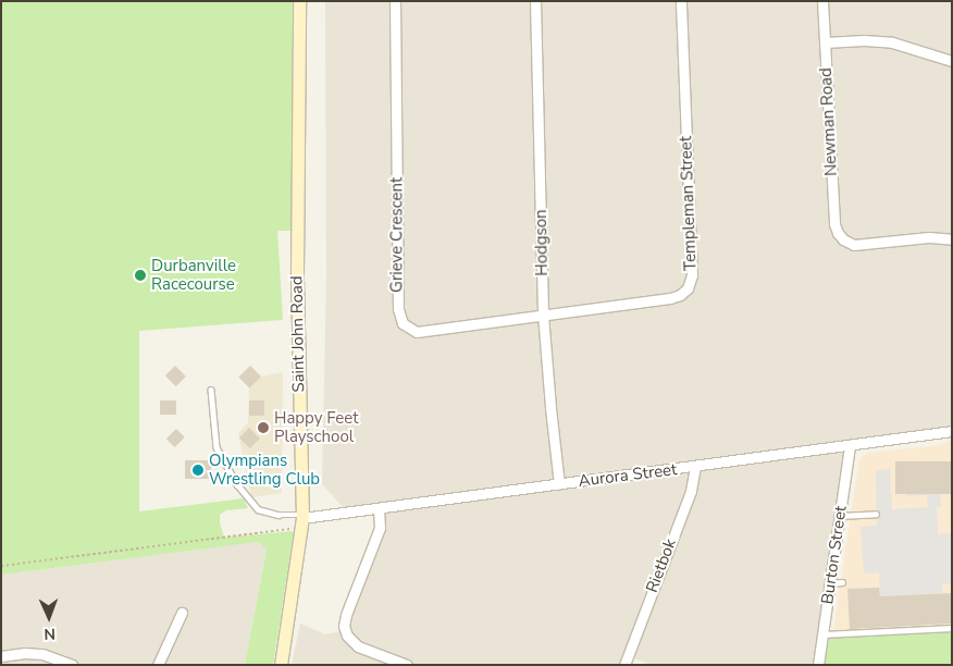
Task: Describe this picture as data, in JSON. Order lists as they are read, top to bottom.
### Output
{
  "streets": {
    "main road": ["Saint John Road"],
    "street": [
      "Newman Road",
      "Templeman Street",
      "Grieve Crescent",
      "Hodgson",
      "Aurora Street",
      "Burton Street",
      "Rietbok"
    ]
  },
  "crossings": [
    ["Templeman Street", "Grieve Crescent"],
    ["Templeman Street", "Hodgson"],
    ["Grieve Crescent", "Hodgson"],
    ["Hodgson", "Aurora Street"],
    ["Saint John Road", "Aurora Street"],
    ["Aurora Street", "Burton Street"],
    ["Aurora Street", "Rietbok"]
  ],
  "places": ["Durbanville Racecourse", "Happy Feet Playschool", "Olympians Wrestling Club"],
  "north": "bottom"
}
